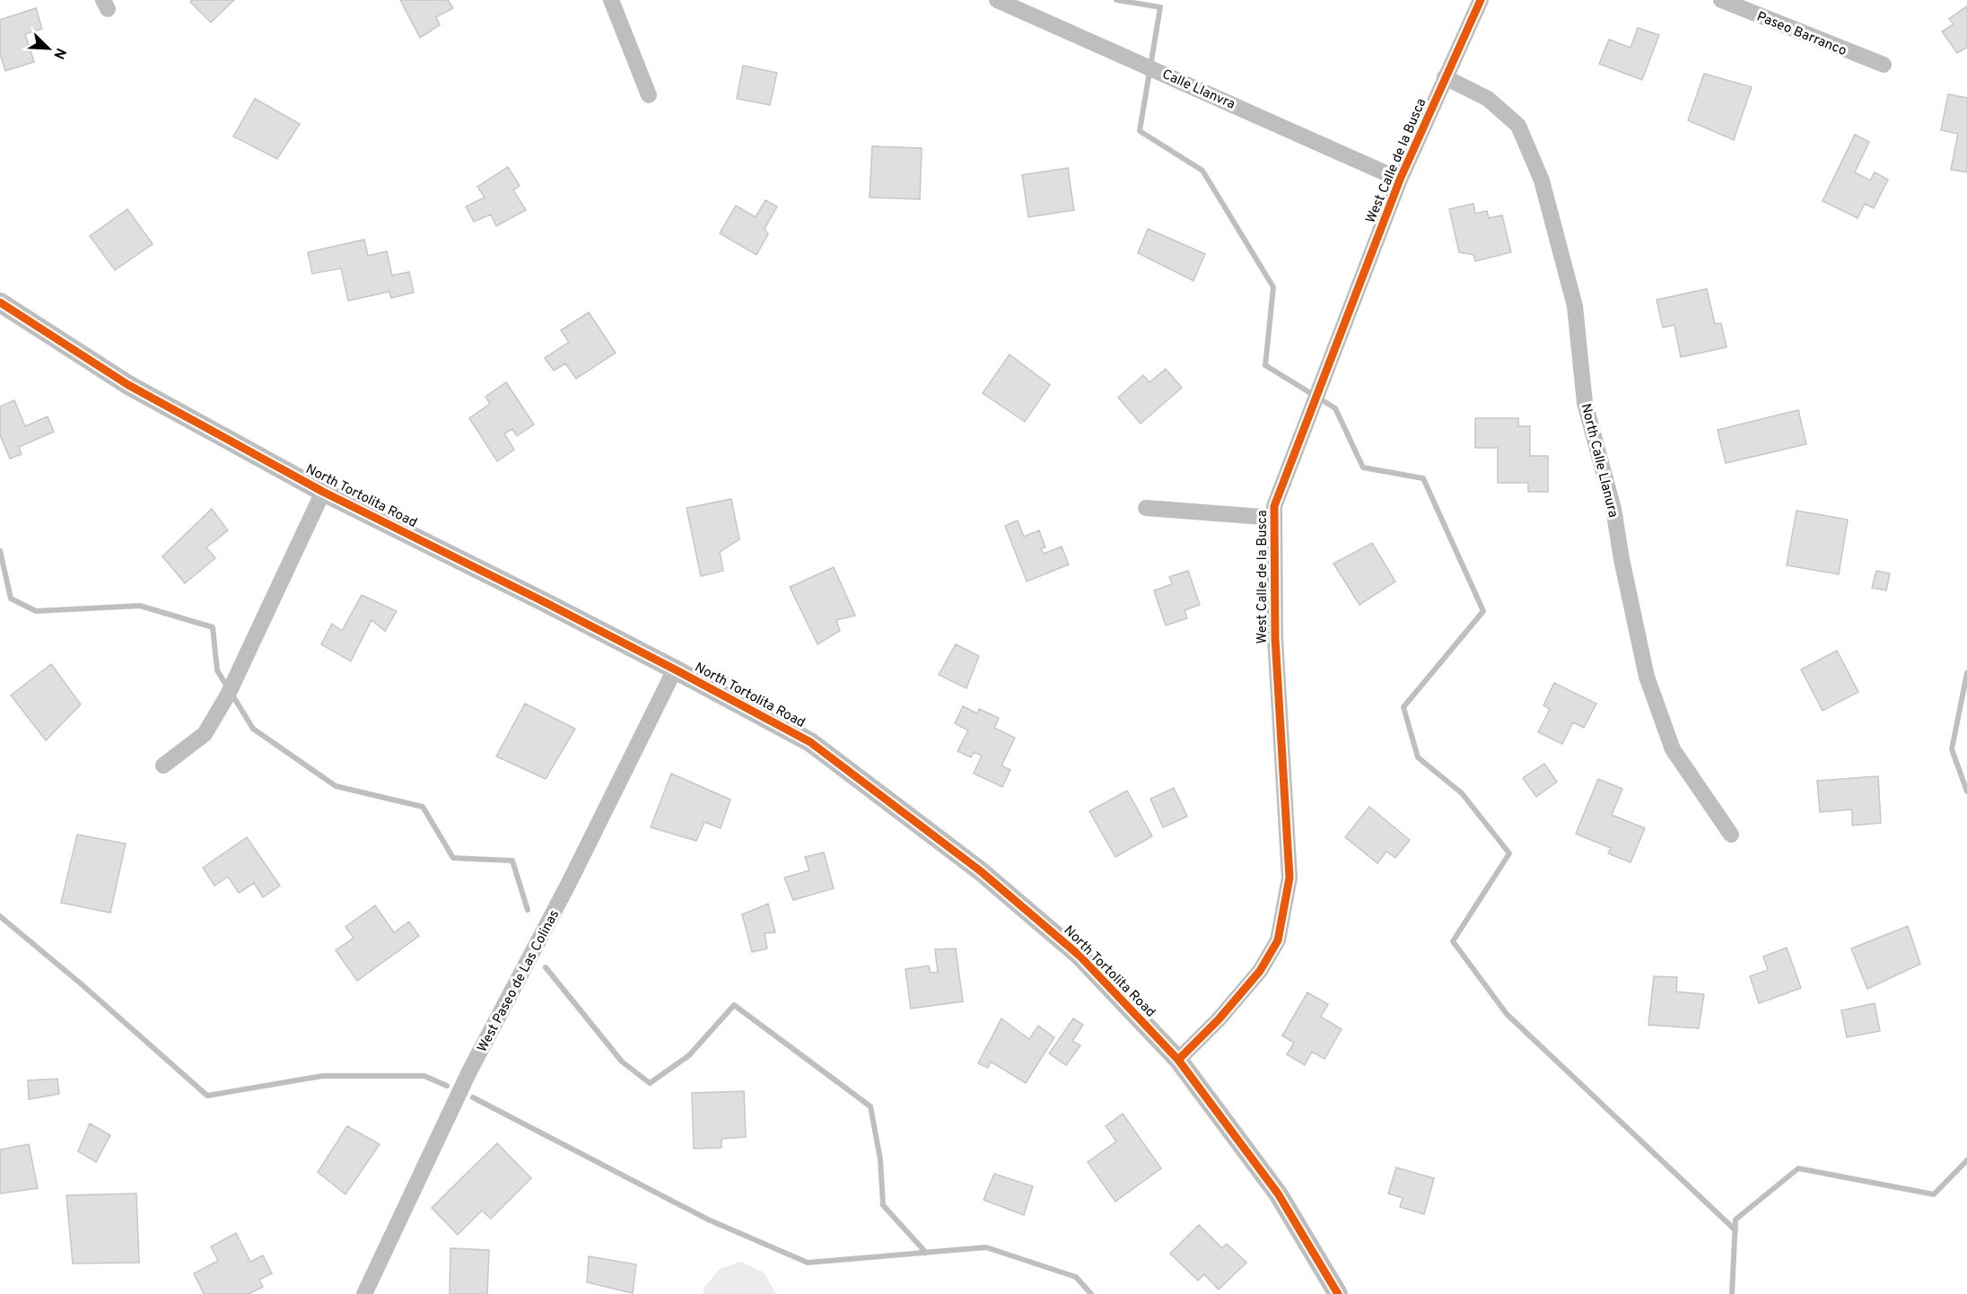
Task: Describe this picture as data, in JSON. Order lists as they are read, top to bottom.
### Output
{
  "streets": {
    "street": [
      "Paseo Barranco",
      "Calle Llanvra",
      "West Calle de la Busca",
      "North Calle Llanura",
      "North Tortolita Road",
      "West Paseo de Las Colinas"
    ]
  },
  "crossings": [
    ["Calle Llanvra", "West Calle de la Busca"],
    ["West Calle de la Busca", "North Calle Llanura"],
    ["West Calle de la Busca", "North Tortolita Road"],
    ["North Tortolita Road", "West Paseo de Las Colinas"]
  ],
  "north": "bottom right"
}
